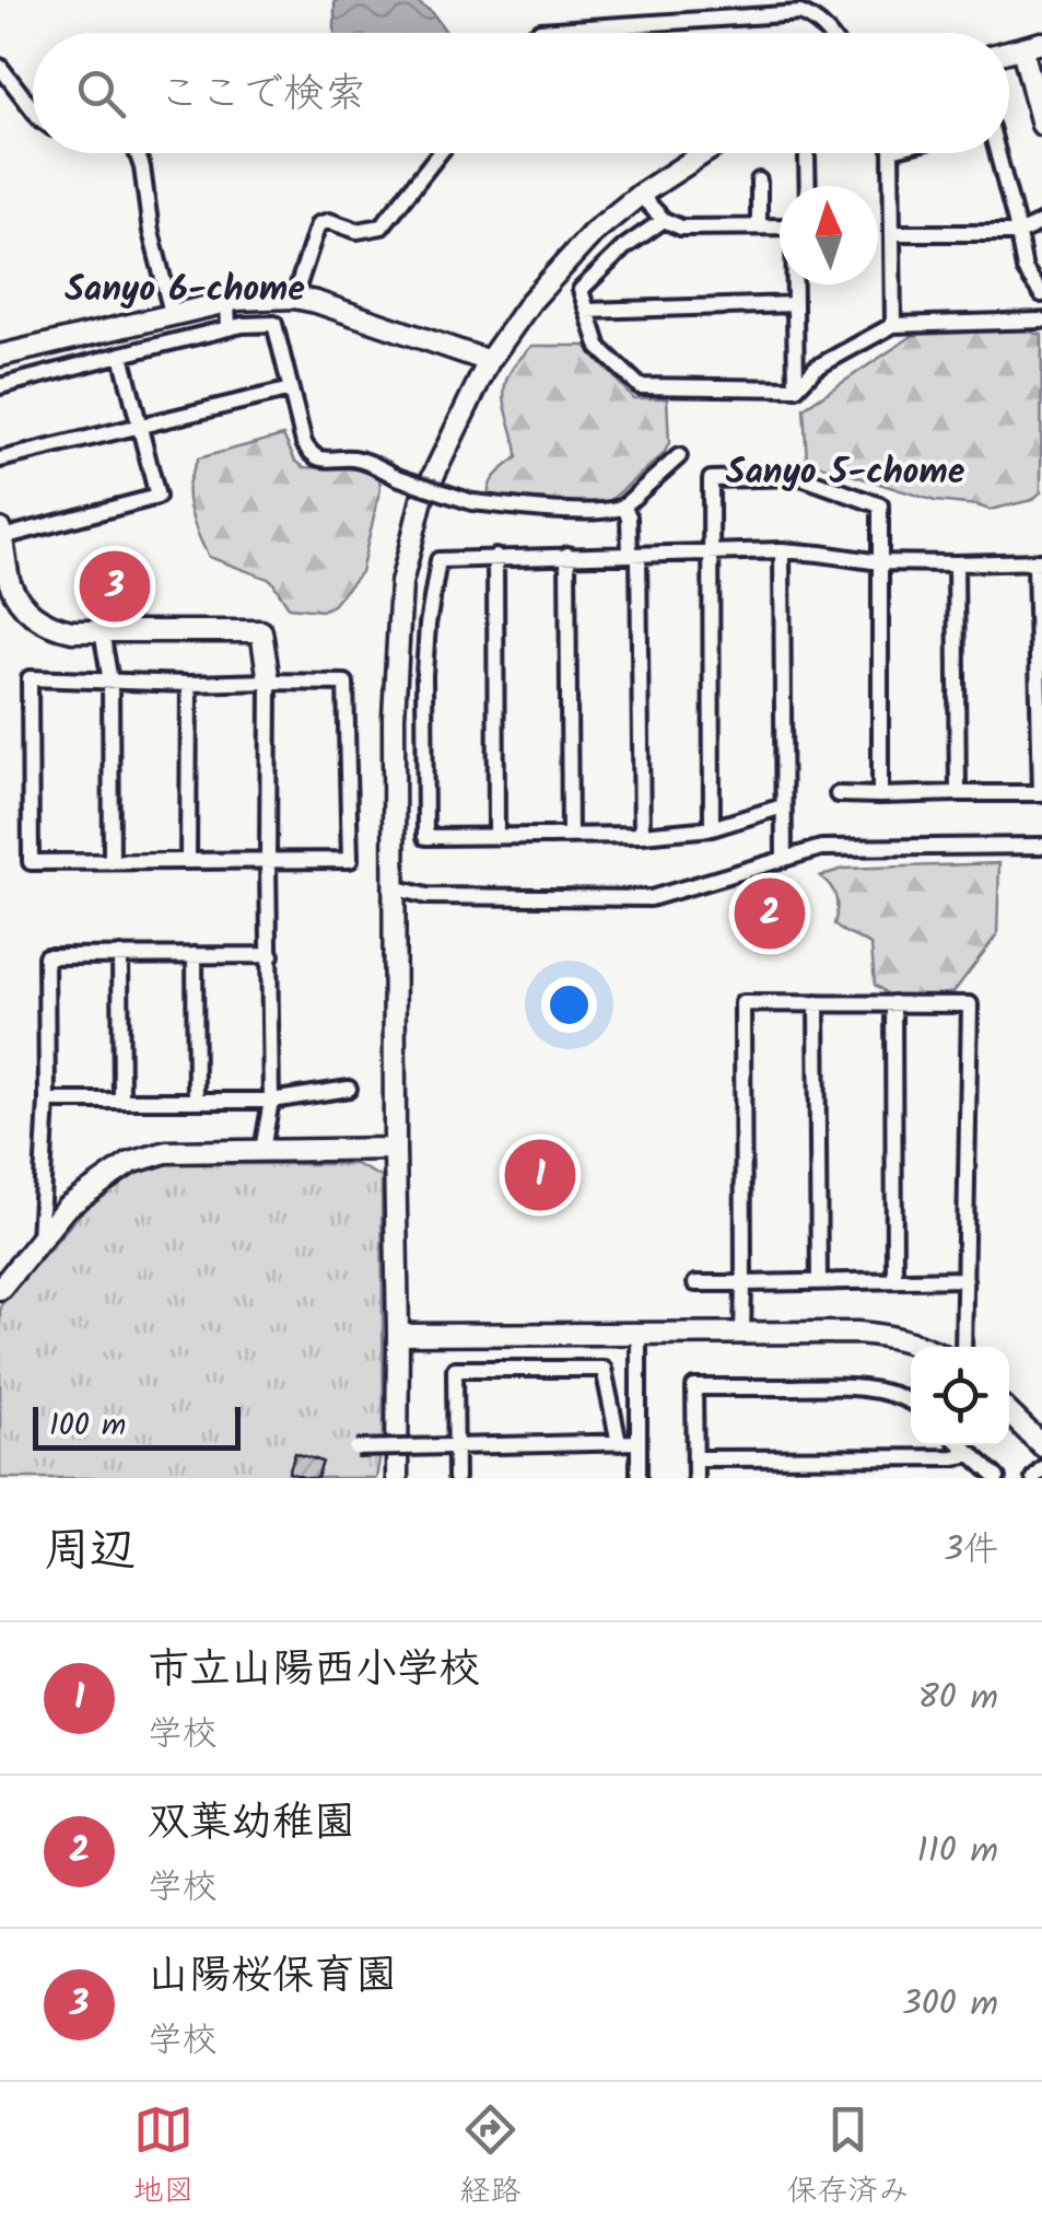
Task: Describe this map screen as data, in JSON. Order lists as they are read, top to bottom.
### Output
{
  "districts": ["Sanyo 6-chome", "Sanyo 5-chome"],
  "scale_bar": "100 m",
  "north": "top",
  "page": {
    "search": "ここで検索",
    "pins": ["3", "2", "1"],
    "scale": "100 m",
    "heading": ["周辺", "3件"],
    "list": [
      {
        "mark": "1",
        "name": "市立山陽西小学校",
        "note": "学校",
        "value": "80 m"
      },
      {
        "mark": "2",
        "name": "双葉幼稚園",
        "note": "学校",
        "value": "110 m"
      },
      {
        "mark": "3",
        "name": "山陽桜保育園",
        "note": "学校",
        "value": "300 m"
      }
    ],
    "nav": ["地図", "経路", "保存済み"]
  }
}
